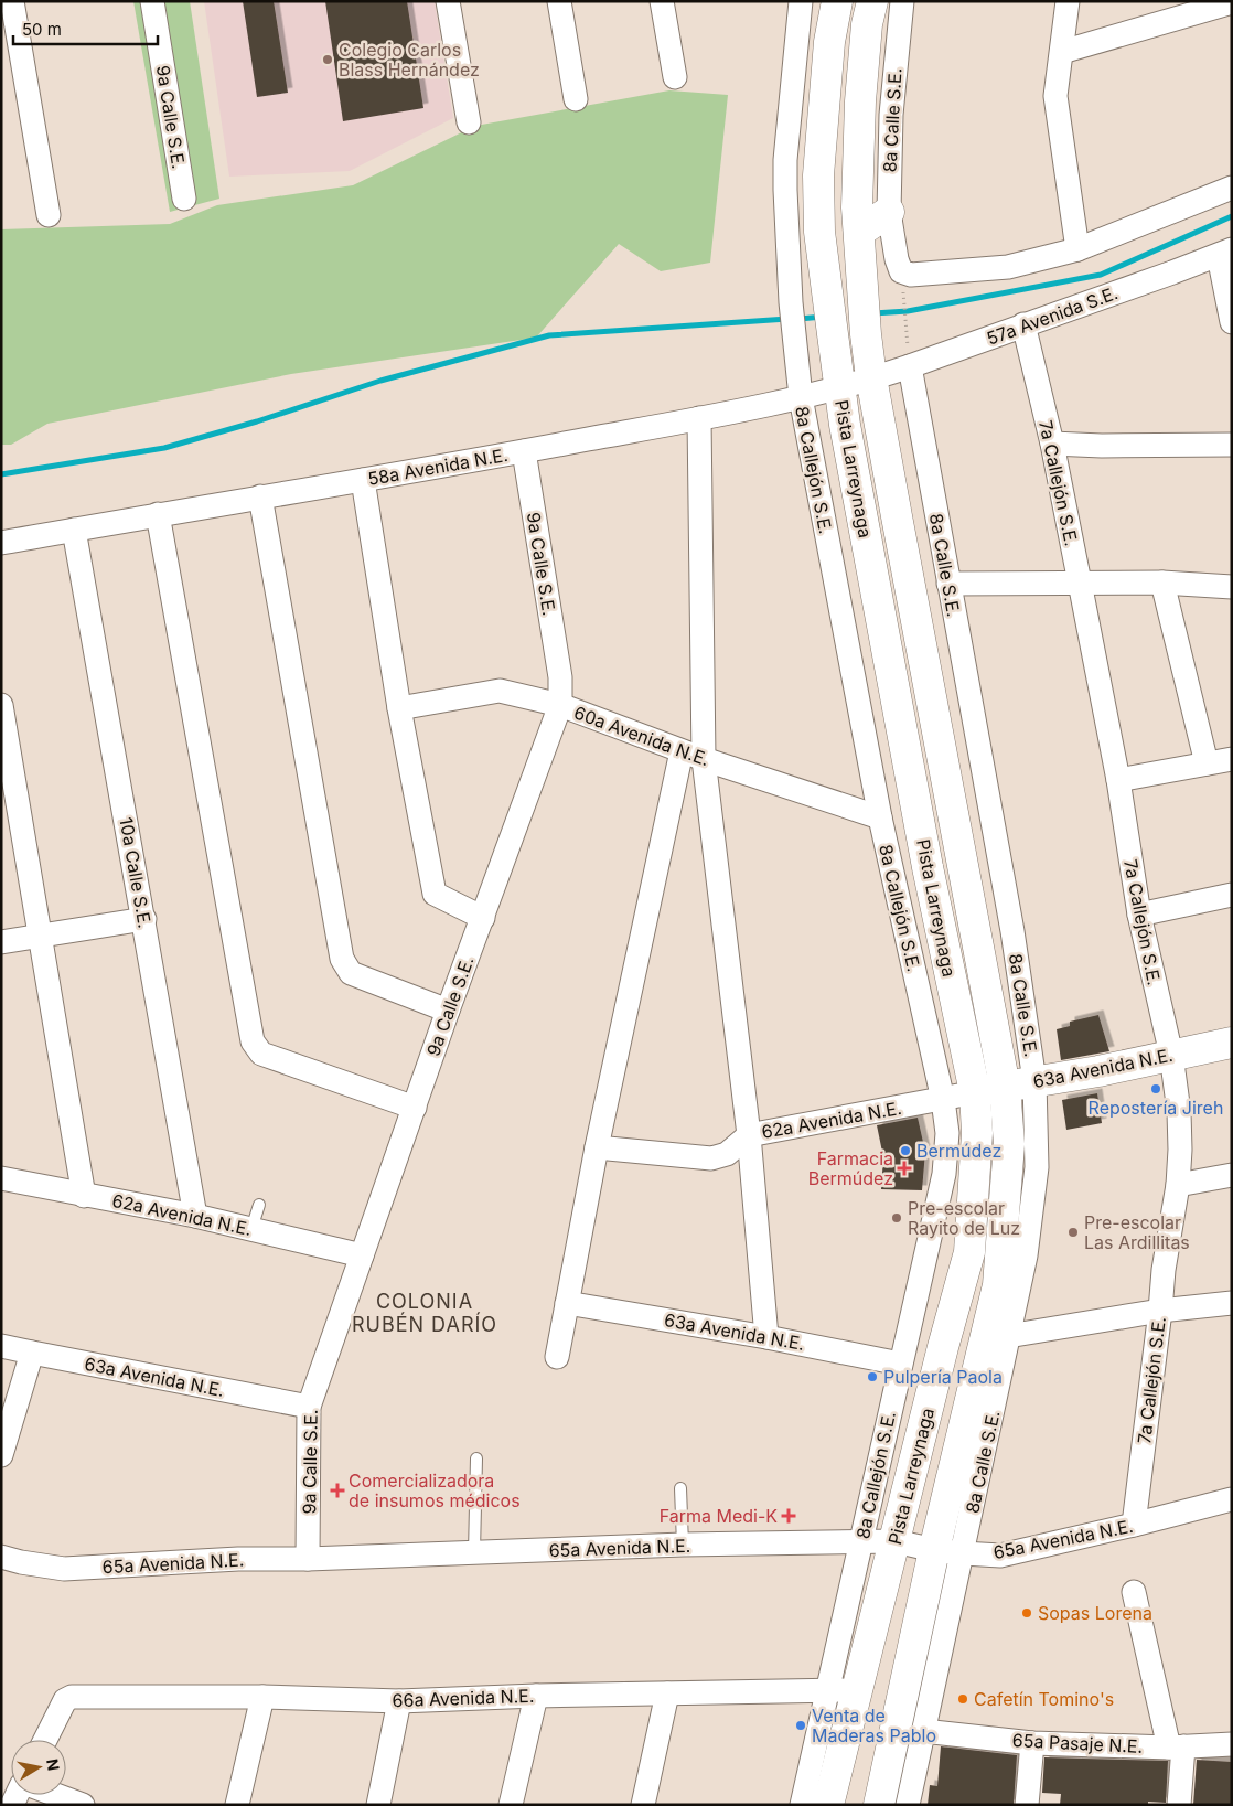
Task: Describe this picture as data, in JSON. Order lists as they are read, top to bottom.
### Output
{
  "streets": {
    "main road": ["Pista Larreynaga", "63a Avenida N.E."],
    "street": [
      "9a Calle S.E.",
      "8a Calle S.E.",
      "57a Avenida S.E.",
      "58a Avenida N.E.",
      "8a Callejón S.E.",
      "7a Callejón S.E.",
      "60a Avenida N.E.",
      "10a Calle S.E.",
      "62a Avenida N.E.",
      "65a Avenida N.E.",
      "66a Avenida N.E.",
      "65a Pasaje N.E."
    ]
  },
  "crossings": [
    ["9a Calle S.E.", "58a Avenida N.E."],
    ["9a Calle S.E.", "60a Avenida N.E."],
    ["9a Calle S.E.", "63a Avenida N.E."],
    ["9a Calle S.E.", "62a Avenida N.E."],
    ["9a Calle S.E.", "65a Avenida N.E."],
    ["8a Calle S.E.", "57a Avenida S.E."],
    ["8a Calle S.E.", "63a Avenida N.E."],
    ["8a Calle S.E.", "65a Avenida N.E."],
    ["8a Calle S.E.", "65a Pasaje N.E."],
    ["57a Avenida S.E.", "58a Avenida N.E."],
    ["57a Avenida S.E.", "Pista Larreynaga"],
    ["57a Avenida S.E.", "7a Callejón S.E."],
    ["58a Avenida N.E.", "Pista Larreynaga"],
    ["58a Avenida N.E.", "8a Callejón S.E."],
    ["58a Avenida N.E.", "10a Calle S.E."],
    ["Pista Larreynaga", "63a Avenida N.E."],
    ["Pista Larreynaga", "62a Avenida N.E."],
    ["Pista Larreynaga", "65a Avenida N.E."],
    ["Pista Larreynaga", "66a Avenida N.E."],
    ["8a Callejón S.E.", "60a Avenida N.E."],
    ["8a Callejón S.E.", "63a Avenida N.E."],
    ["8a Callejón S.E.", "62a Avenida N.E."],
    ["8a Callejón S.E.", "65a Avenida N.E."],
    ["8a Callejón S.E.", "66a Avenida N.E."],
    ["7a Callejón S.E.", "63a Avenida N.E."],
    ["7a Callejón S.E.", "65a Avenida N.E."],
    ["10a Calle S.E.", "62a Avenida N.E."],
    ["63a Avenida N.E.", "62a Avenida N.E."]
  ],
  "districts": ["COLONIA RUBÉN DARÍO"],
  "places": {
    "other": [
      "Colegio Carlos Blass Hernández",
      "Repostería Jireh",
      "Bermúdez",
      "Pre-escolar Rayito de Luz",
      "Pre-escolar Las Ardillitas",
      "Pulpería Paola",
      "Sopas Lorena",
      "Cafetín Tomino's",
      "Venta de Maderas Pablo"
    ],
    "health": ["Farmacia Bermúdez", "Comercializadora de insumos médicos", "Farma Medi-K"]
  },
  "scale_bar": "50 m",
  "north": "right"
}
